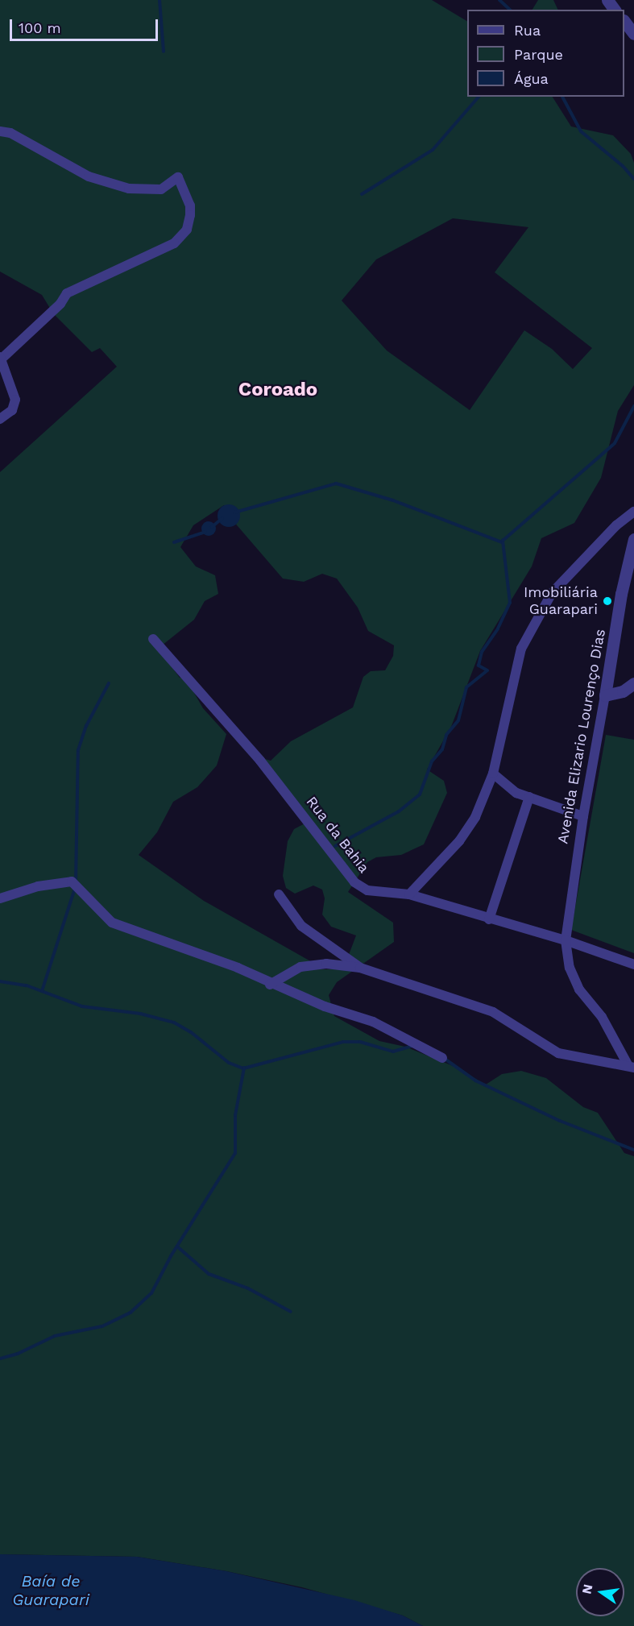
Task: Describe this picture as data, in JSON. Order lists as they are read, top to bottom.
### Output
{
  "streets": {
    "street": ["Avenida Elizario Lourenço Dias", "Rua da Bahia"]
  },
  "crossings": [
    ["Avenida Elizario Lourenço Dias", "Rua da Bahia"]
  ],
  "districts": ["Coroado"],
  "water": ["Baía de Guarapari"],
  "places": ["Imobiliária Guarapari"],
  "legend": ["Rua", "Parque", "Água"],
  "scale_bar": "100 m",
  "north": "left"
}
